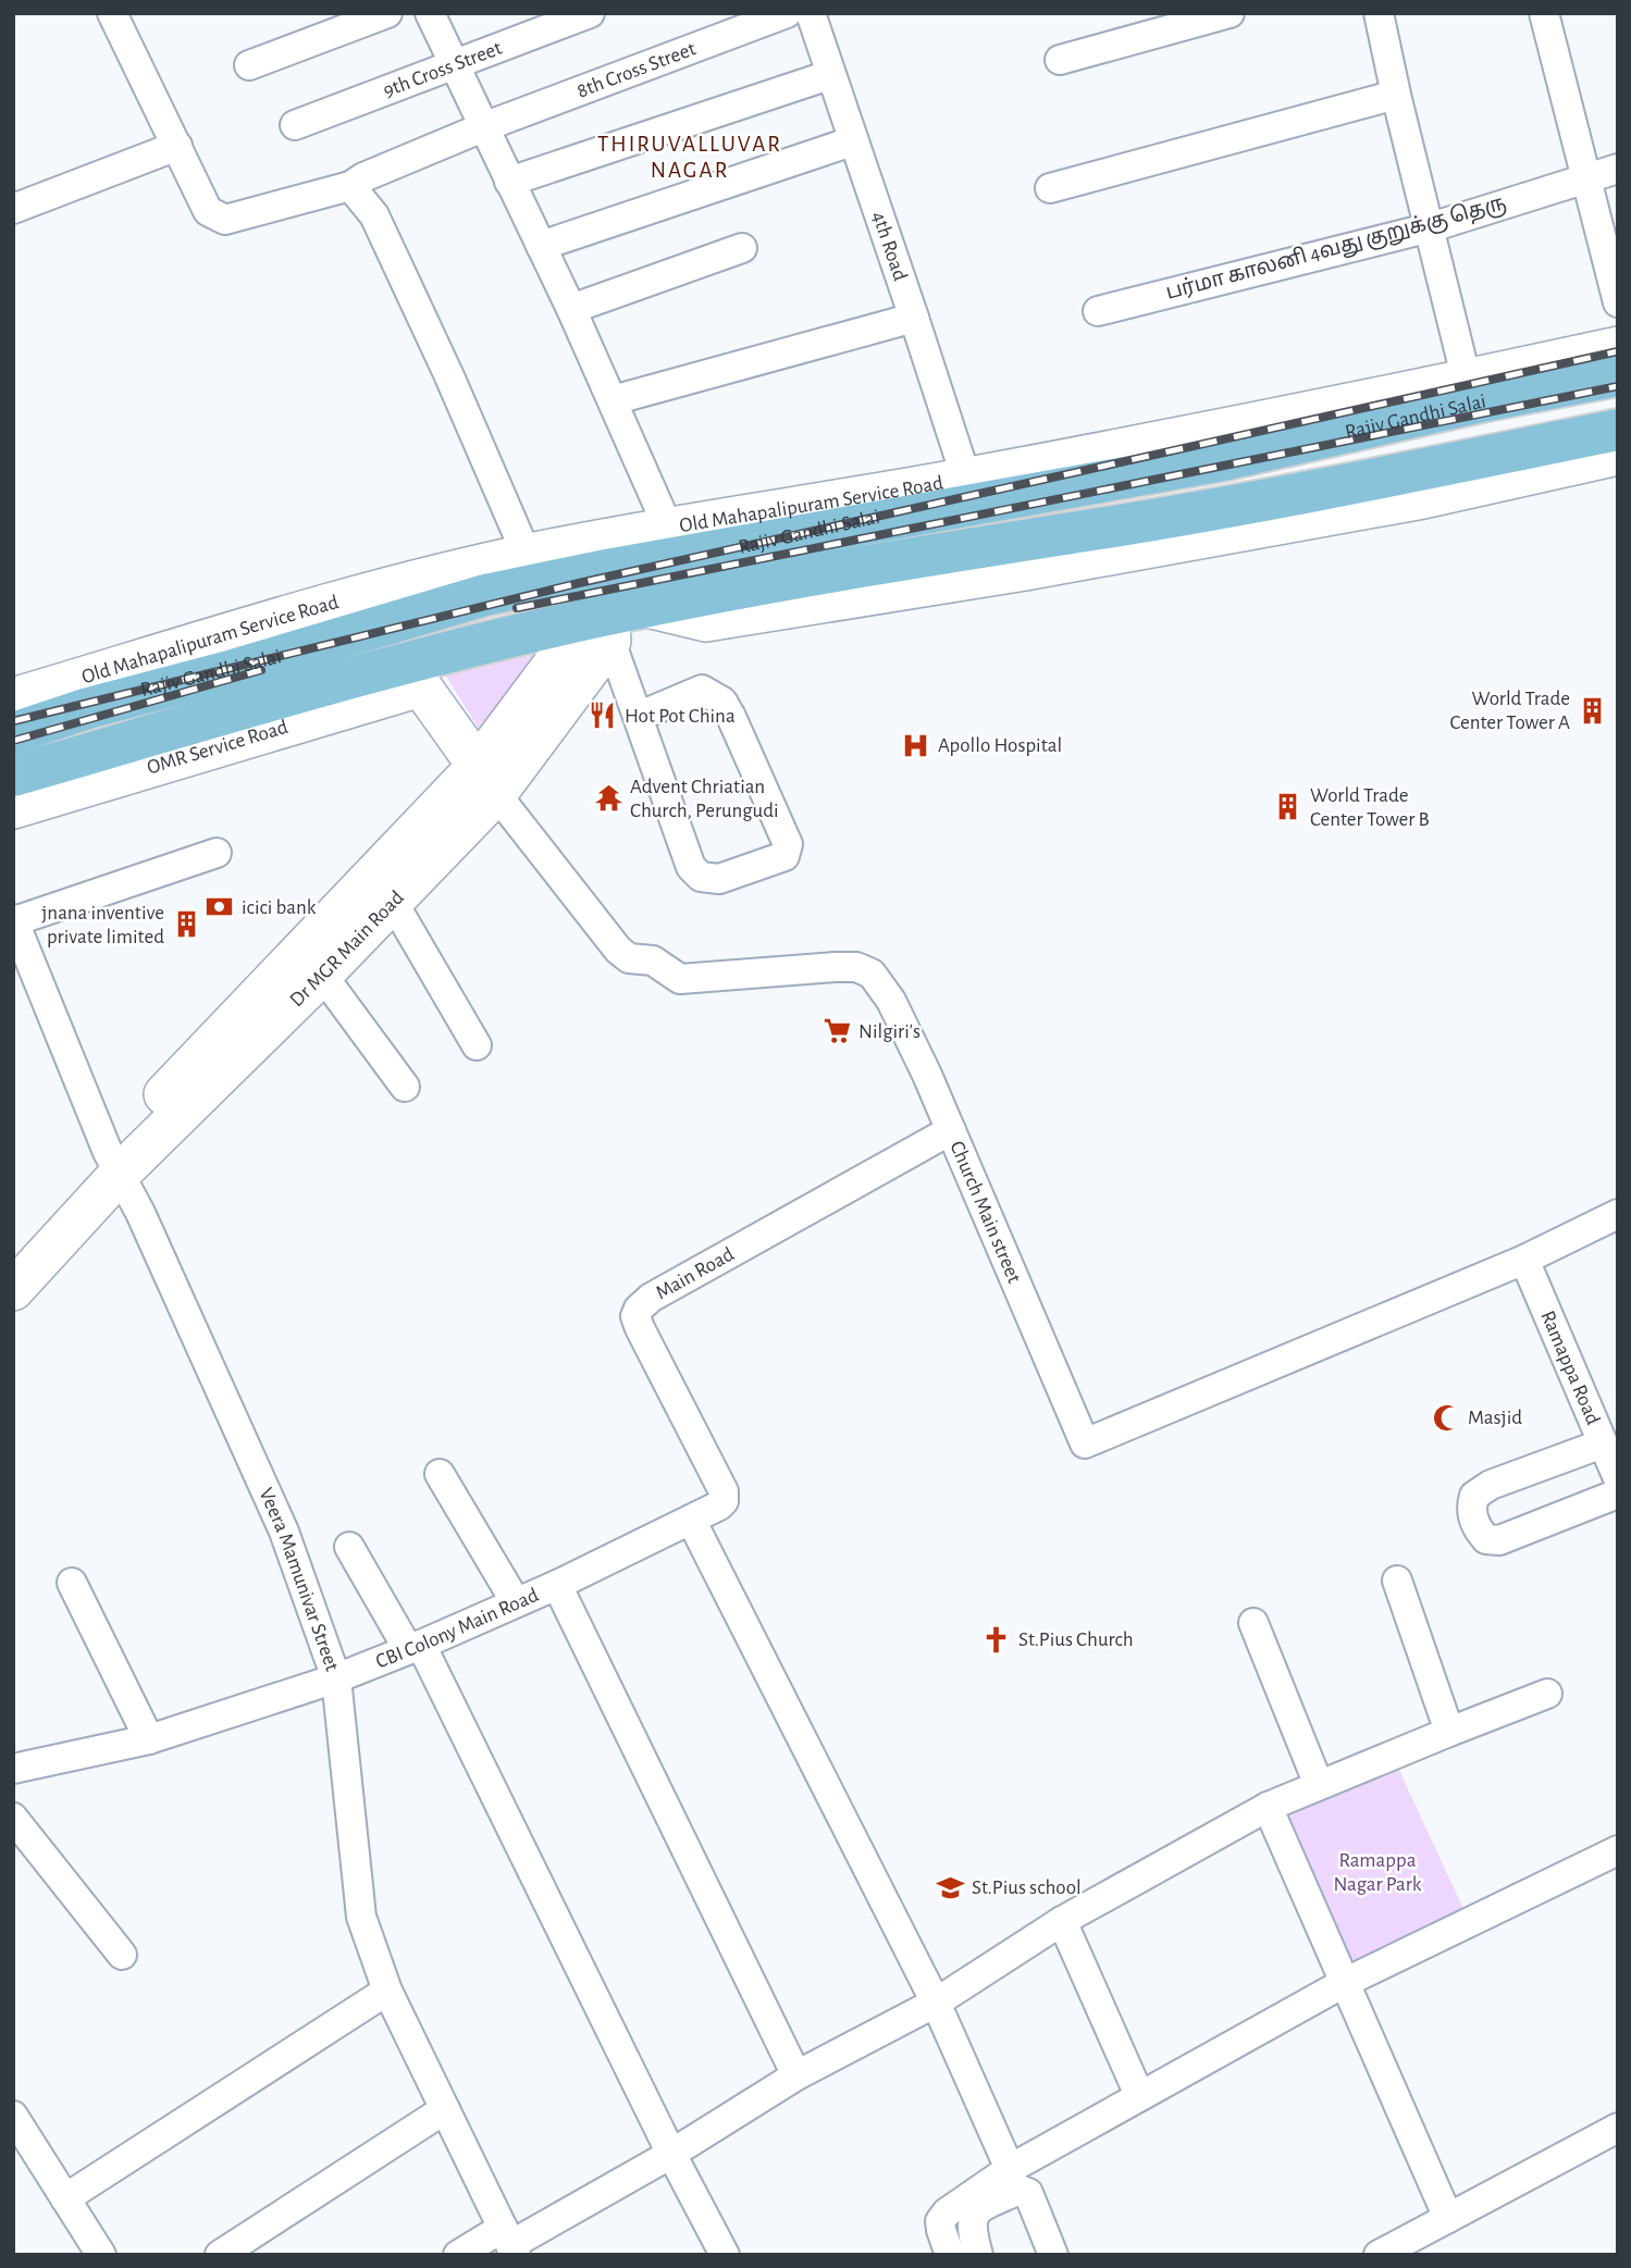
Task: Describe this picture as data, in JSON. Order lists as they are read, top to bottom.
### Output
{
  "streets": {
    "main road": ["Rajiv Gandhi Salai"],
    "street": [
      "9th Cross Street",
      "8th Cross Street",
      "4th Road",
      "பர்மா காலனி 4வது குறுக்கு தெரு",
      "Old Mahapalipuram Service Road",
      "OMR Service Road",
      "Dr MGR Main Road",
      "Church Main street",
      "Main Road",
      "Ramappa Road",
      "Veera Mamunivar Street",
      "CBI Colony Main Road"
    ]
  },
  "crossings": [
    ["4th Road", "Rajiv Gandhi Salai"],
    ["4th Road", "Old Mahapalipuram Service Road"],
    ["Rajiv Gandhi Salai", "Old Mahapalipuram Service Road"],
    ["Rajiv Gandhi Salai", "OMR Service Road"],
    ["Rajiv Gandhi Salai", "Dr MGR Main Road"],
    ["Rajiv Gandhi Salai", "Church Main street"],
    ["OMR Service Road", "Church Main street"],
    ["Dr MGR Main Road", "Church Main street"],
    ["Dr MGR Main Road", "Veera Mamunivar Street"],
    ["Church Main street", "Main Road"],
    ["Church Main street", "Ramappa Road"],
    ["Main Road", "CBI Colony Main Road"],
    ["Veera Mamunivar Street", "CBI Colony Main Road"]
  ],
  "districts": ["THIRUVALLUVAR NAGAR"],
  "parks": ["Ramappa Nagar Park"],
  "places": {
    "building": ["World Trade Center Tower A", "World Trade Center Tower B", "jnana inventive private limited"],
    "restaurant": ["Hot Pot China"],
    "hospital": ["Apollo Hospital"],
    "temple": ["Advent Chriatian Church, Perungudi"],
    "bank": ["icici bank"],
    "supermarket": ["Nilgiri's"],
    "mosque": ["Masjid"],
    "church": ["St.Pius Church"],
    "school or university": ["St.Pius school"]
  }
}
